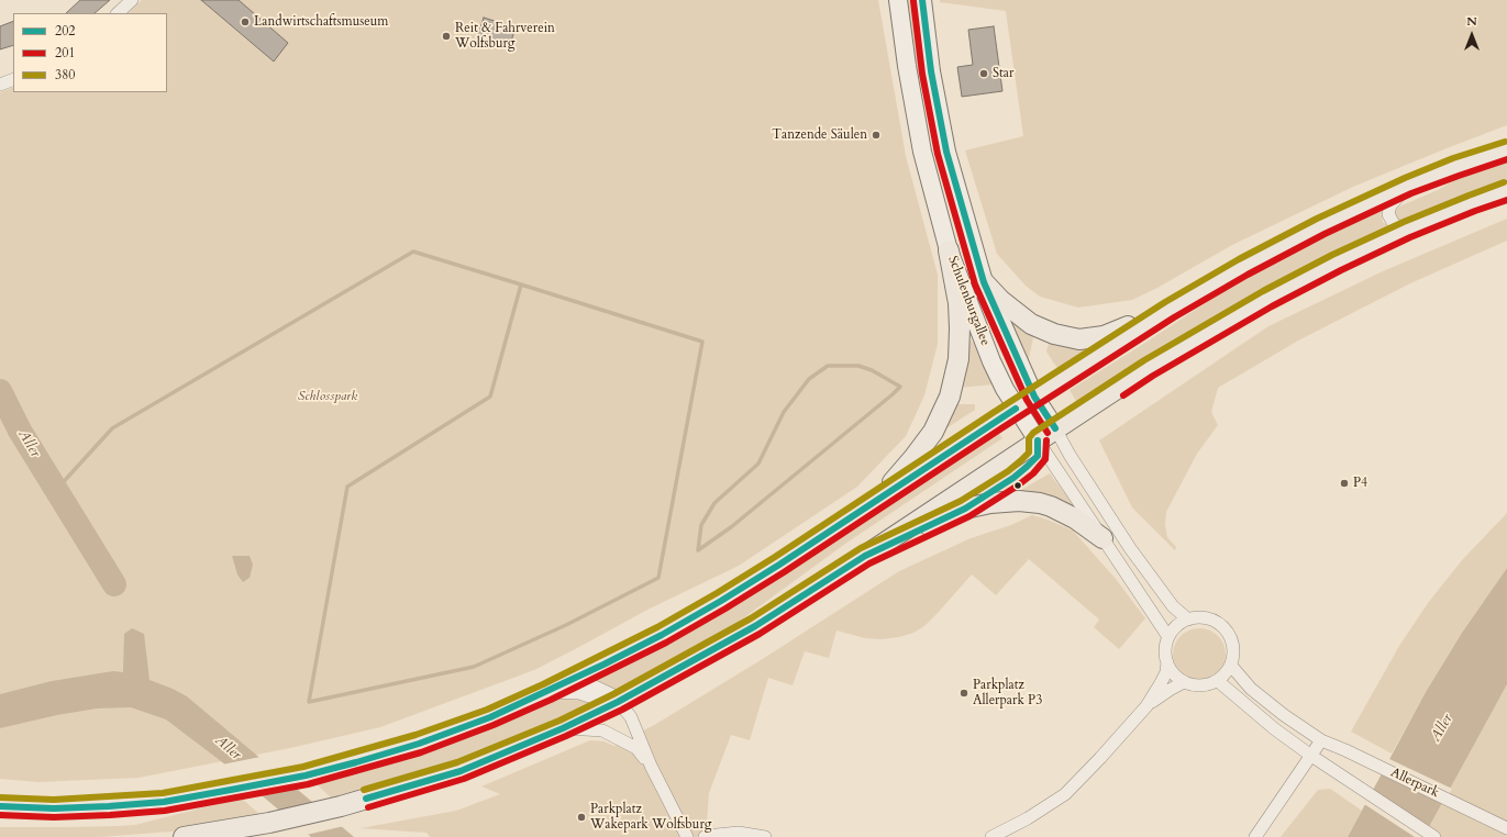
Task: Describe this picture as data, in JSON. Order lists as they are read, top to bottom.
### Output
{
  "streets": {
    "street": ["Schulenburgallee", "Allerpark"]
  },
  "water": ["Aller"],
  "parks": ["Schlosspark"],
  "places": [
    "Landwirtschaftsmuseum",
    "Reit & Fahrverein Wolfsburg",
    "Star",
    "Tanzende Säulen",
    "P4",
    "Parkplatz Allerpark P3",
    "Parkplatz Wakepark Wolfsburg"
  ],
  "lines": ["transit line 202", "transit line 201", "transit line 380"],
  "legend": ["202", "201", "380"],
  "north": "top"
}
